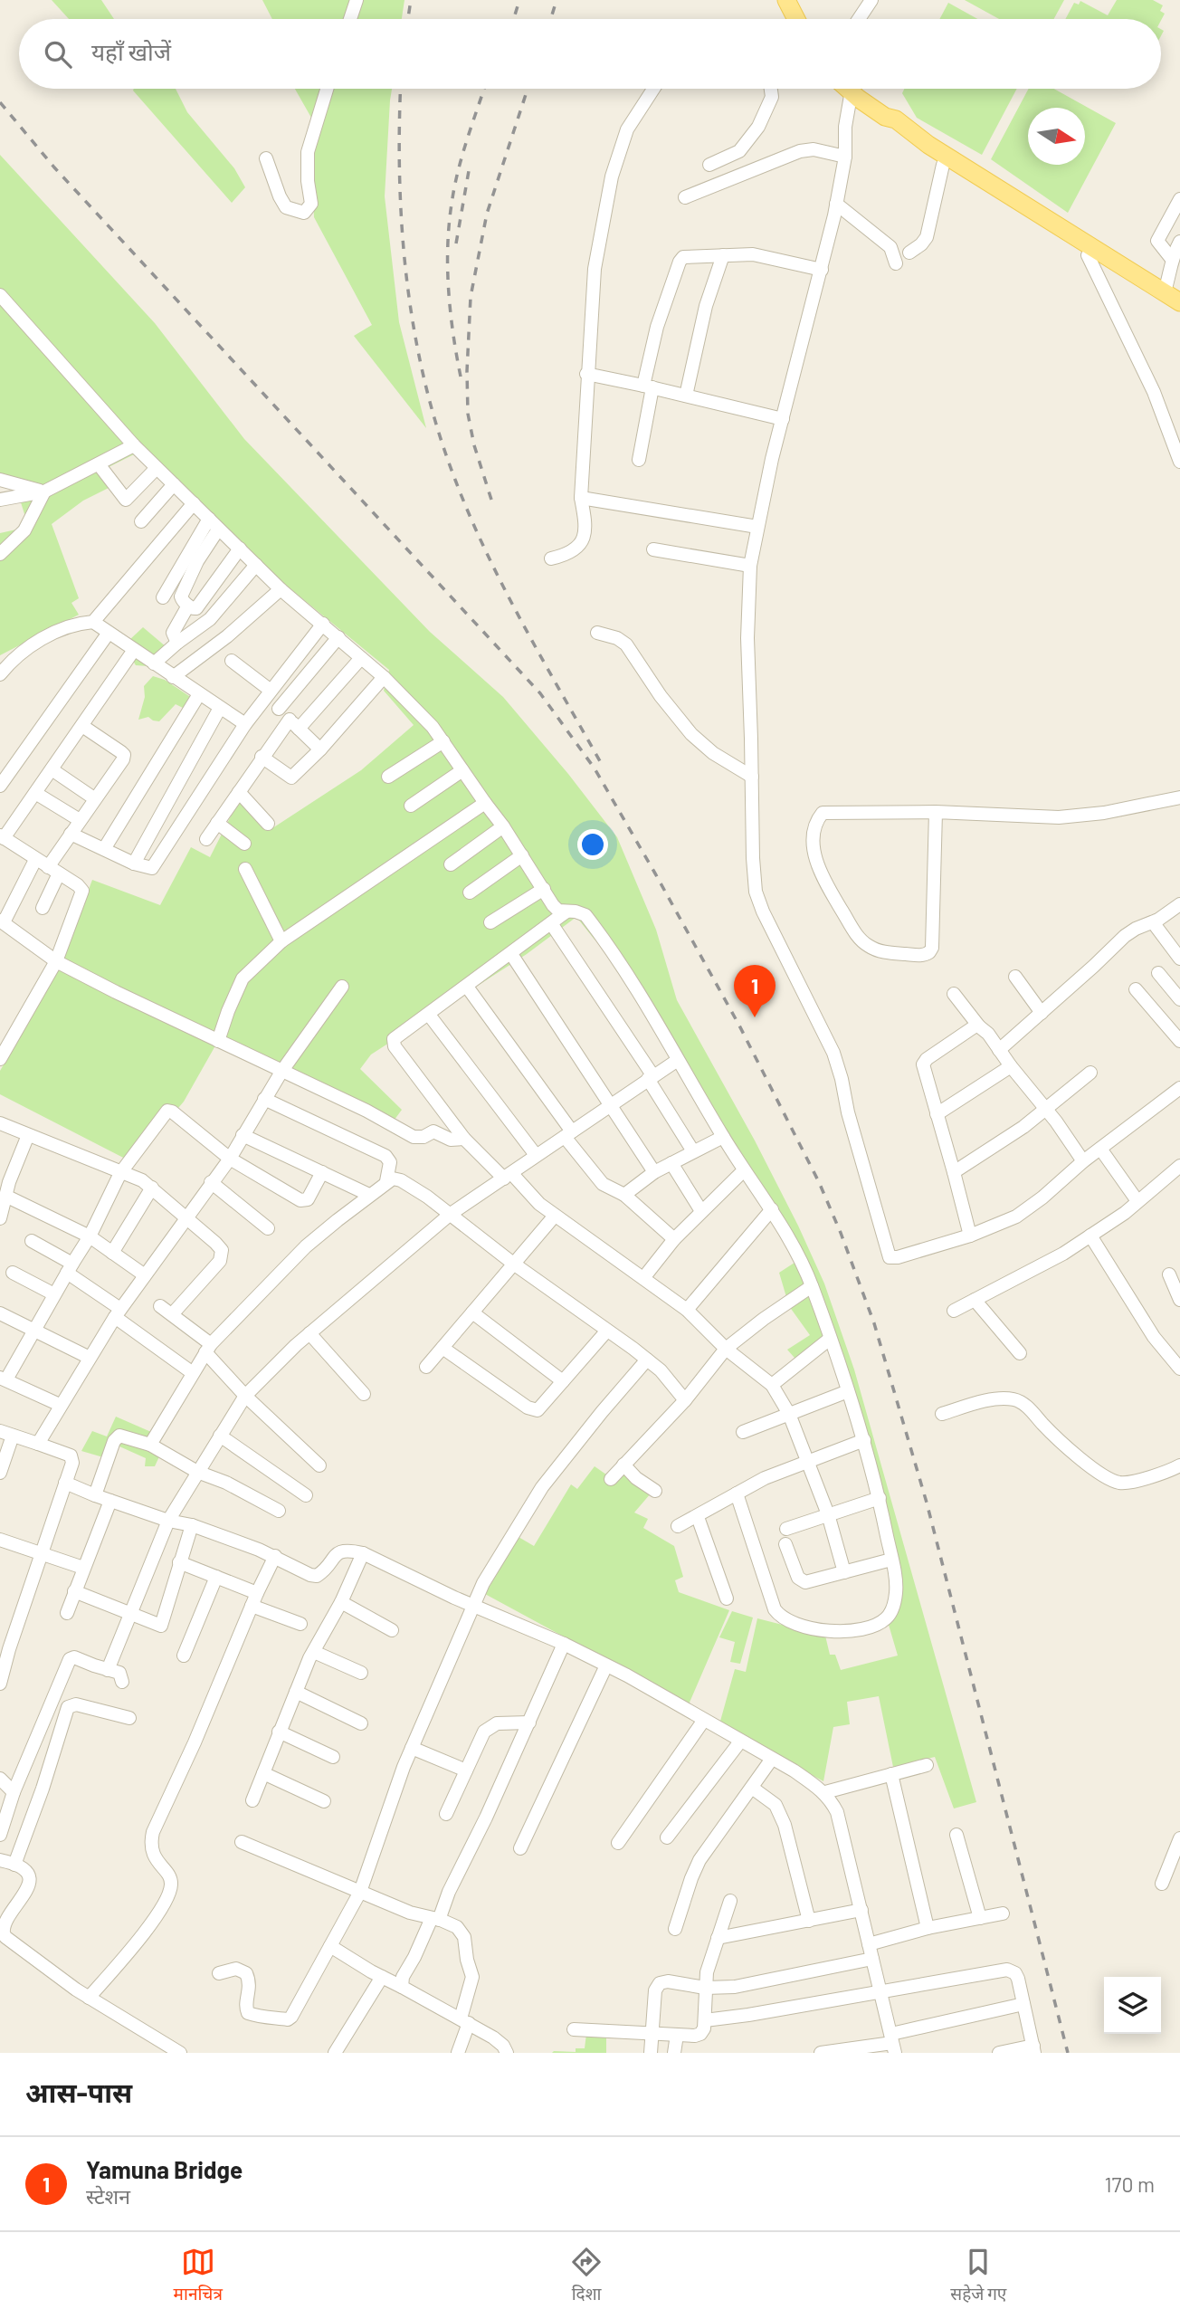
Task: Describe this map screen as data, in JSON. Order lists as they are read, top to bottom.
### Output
{
  "north": "right",
  "page": {
    "search": "यहाँ खोजें",
    "pins": "1",
    "heading": "आस-पास",
    "list": [
      {
        "mark": "1",
        "name": "Yamuna Bridge",
        "note": "स्टेशन",
        "value": "170 m"
      }
    ],
    "nav": ["मानचित्र", "दिशा", "सहेजे गए"]
  }
}
